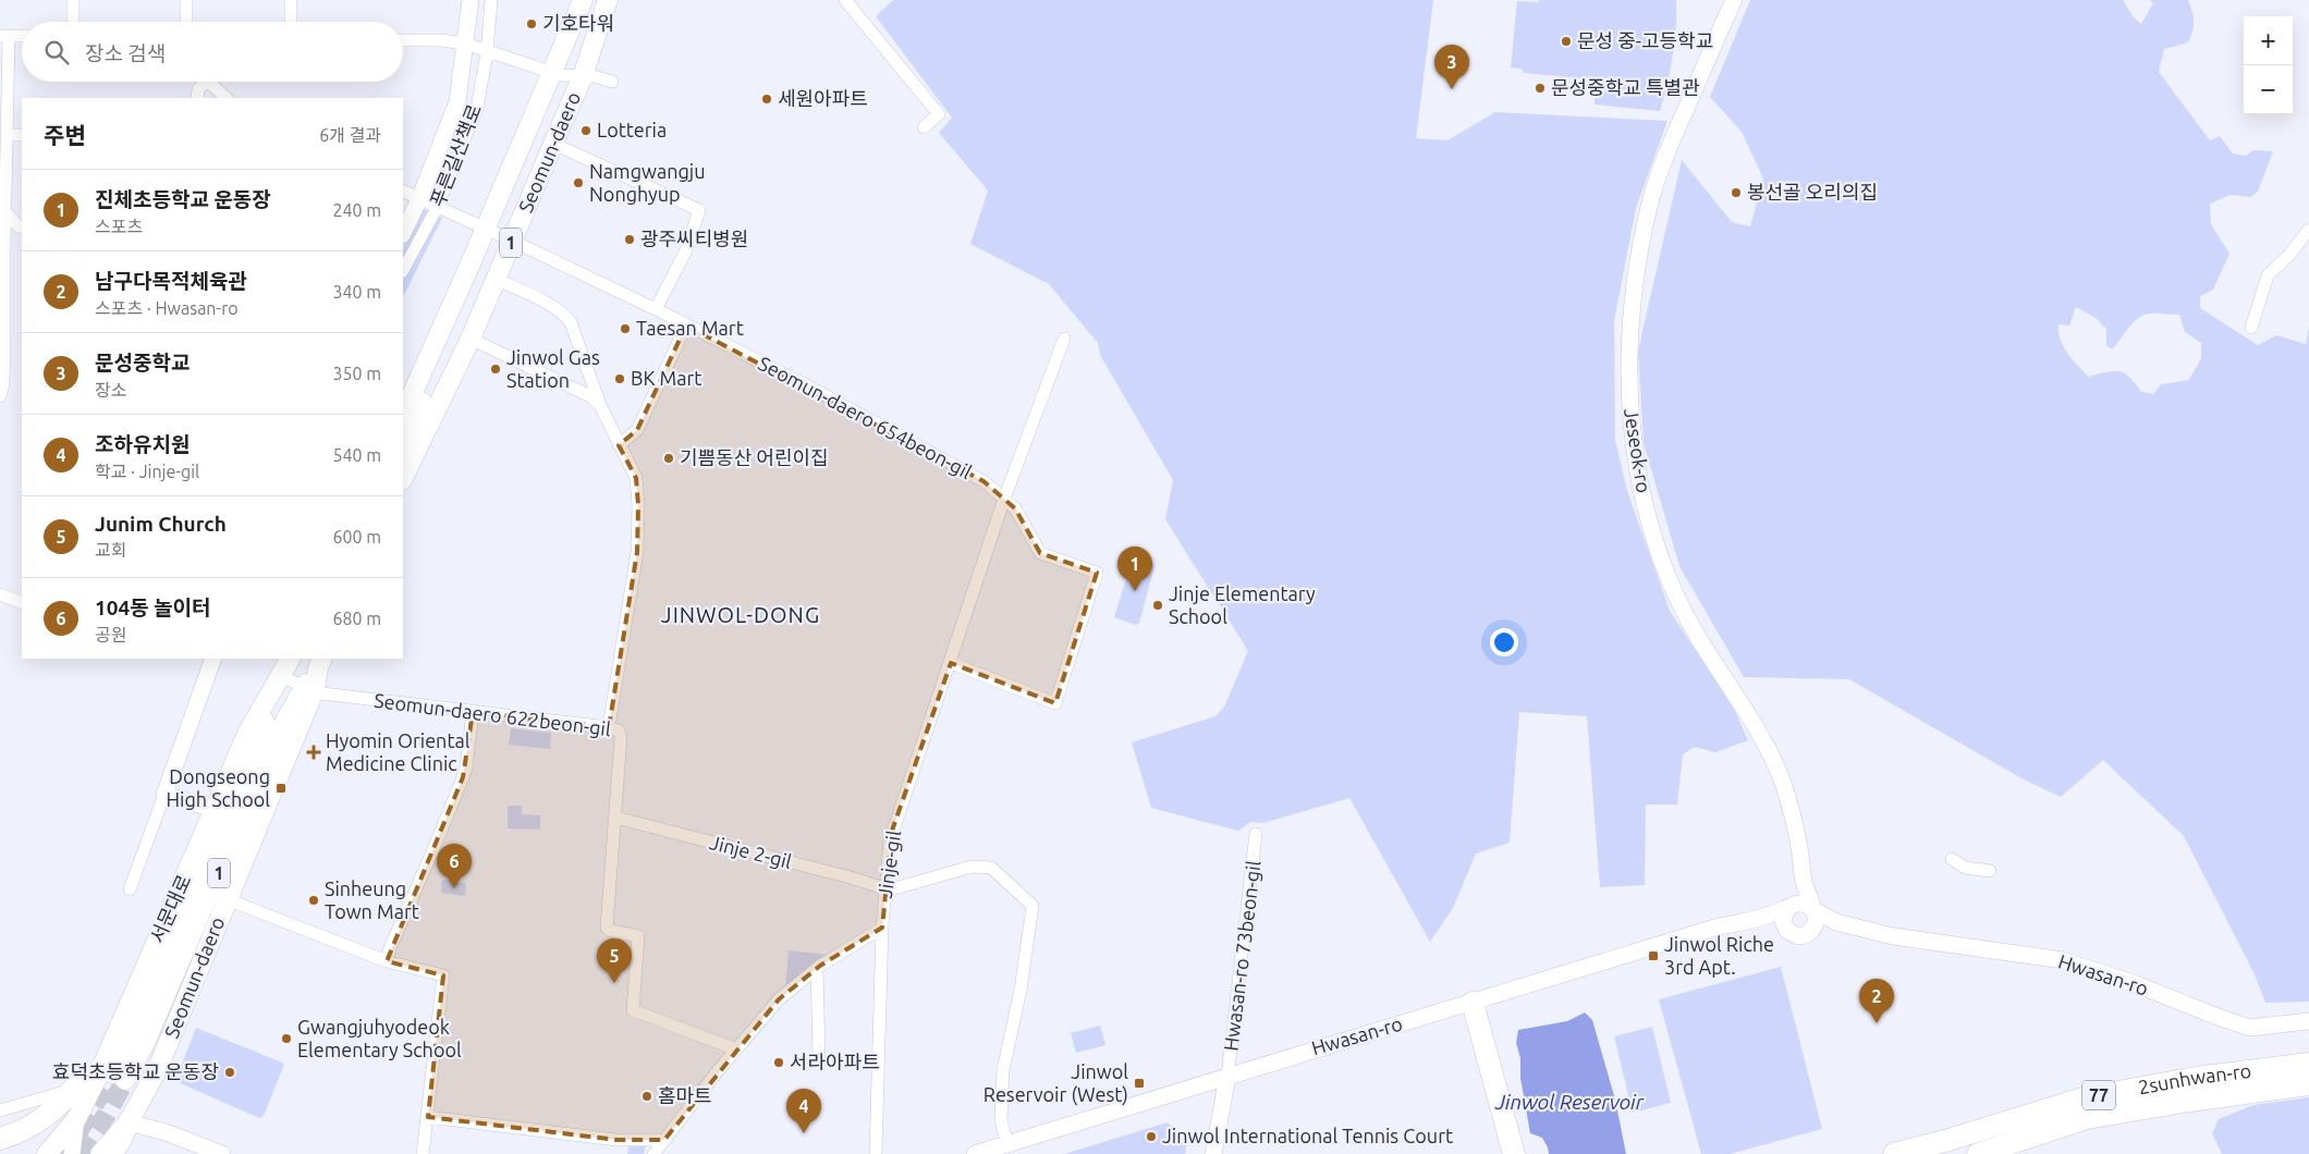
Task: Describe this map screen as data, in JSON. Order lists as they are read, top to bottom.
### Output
{
  "streets": {
    "highway": ["2sunhwan-ro", "77"],
    "main road": [
      "Seomun-daero",
      "1",
      "Jeseok-ro",
      "서문대로",
      "Hwasan-ro"
    ],
    "street": [
      "푸른길산책로",
      "Seomun-daero 654beon-gil",
      "Seomun-daero 622beon-gil",
      "Jinje 2-gil",
      "Jinje-gil",
      "Hwasan-ro 73beon-gil"
    ]
  },
  "crossings": [
    ["Seomun-daero", "Seomun-daero 654beon-gil"],
    ["Seomun-daero", "Seomun-daero 622beon-gil"],
    ["Seomun-daero", "서문대로"],
    ["푸른길산책로", "Seomun-daero 654beon-gil"],
    ["Seomun-daero 654beon-gil", "Jinje-gil"],
    ["Jeseok-ro", "Hwasan-ro"],
    ["Seomun-daero 622beon-gil", "Jinje 2-gil"],
    ["Jinje 2-gil", "Jinje-gil"],
    ["Hwasan-ro 73beon-gil", "Hwasan-ro"]
  ],
  "districts": ["JINWOL-DONG"],
  "water": ["Jinwol Reservoir"],
  "places": {
    "other": [
      "기호타워",
      "문성 중-고등학교",
      "문성중학교 특별관",
      "세원아파트",
      "Lotteria",
      "Namgwangju Nonghyup",
      "봉선골 오리의집",
      "광주씨티병원",
      "Taesan Mart",
      "Jinwol Gas Station",
      "BK Mart",
      "기쁨동산 어린이집",
      "Jinje Elementary School",
      "Sinheung Town Mart",
      "Gwangjuhyodeok Elementary School",
      "서라아파트",
      "효덕초등학교 운동장",
      "홈마트",
      "Jinwol International Tennis Court"
    ],
    "health": ["Hyomin Oriental Medicine Clinic"],
    "transit": ["Dongseong High School", "Jinwol Riche 3rd Apt.", "Jinwol Reservoir (West)"]
  },
  "page": {
    "map_buttons": ["+", "−"],
    "search": "장소 검색",
    "pins": [
      "3",
      "1",
      "6",
      "5",
      "2",
      "4"
    ],
    "heading": ["주변", "6개 결과"],
    "list": [
      {
        "mark": "1",
        "name": "진체초등학교 운동장",
        "note": "스포츠",
        "value": "240 m"
      },
      {
        "mark": "2",
        "name": "남구다목적체육관",
        "note": "스포츠 · Hwasan-ro",
        "value": "340 m"
      },
      {
        "mark": "3",
        "name": "문성중학교",
        "note": "장소",
        "value": "350 m"
      },
      {
        "mark": "4",
        "name": "조하유치원",
        "note": "학교 · Jinje-gil",
        "value": "540 m"
      },
      {
        "mark": "5",
        "name": "Junim Church",
        "note": "교회",
        "value": "600 m"
      },
      {
        "mark": "6",
        "name": "104동 놀이터",
        "note": "공원",
        "value": "680 m"
      }
    ]
  }
}
